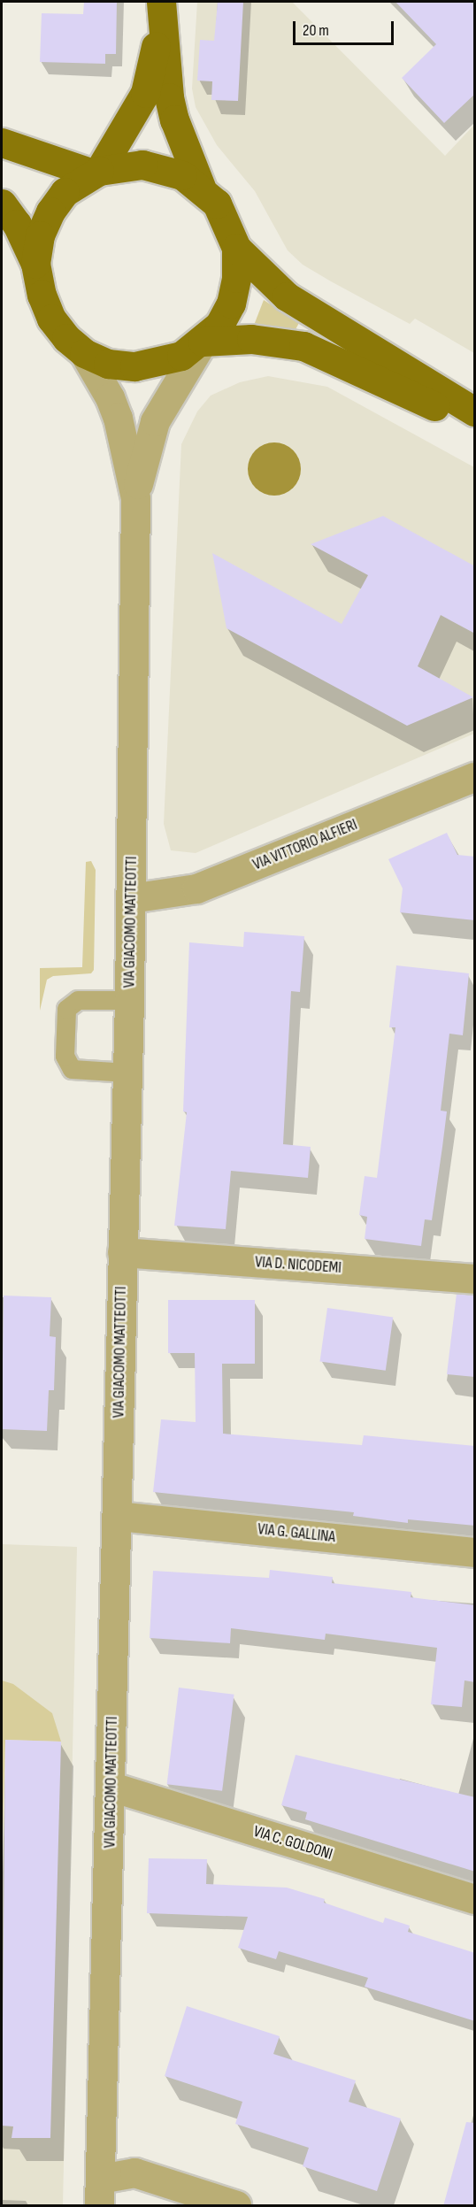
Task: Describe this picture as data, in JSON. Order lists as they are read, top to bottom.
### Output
{
  "streets": {
    "street": [
      "VIA VITTORIO ALFIERI",
      "VIA GIACOMO MATTEOTTI",
      "VIA D. NICODEMI",
      "VIA G. GALLINA",
      "VIA C. GOLDONI"
    ]
  },
  "crossings": [
    ["VIA VITTORIO ALFIERI", "VIA GIACOMO MATTEOTTI"],
    ["VIA GIACOMO MATTEOTTI", "VIA D. NICODEMI"],
    ["VIA GIACOMO MATTEOTTI", "VIA G. GALLINA"],
    ["VIA GIACOMO MATTEOTTI", "VIA C. GOLDONI"]
  ],
  "scale_bar": "20 m"
}
